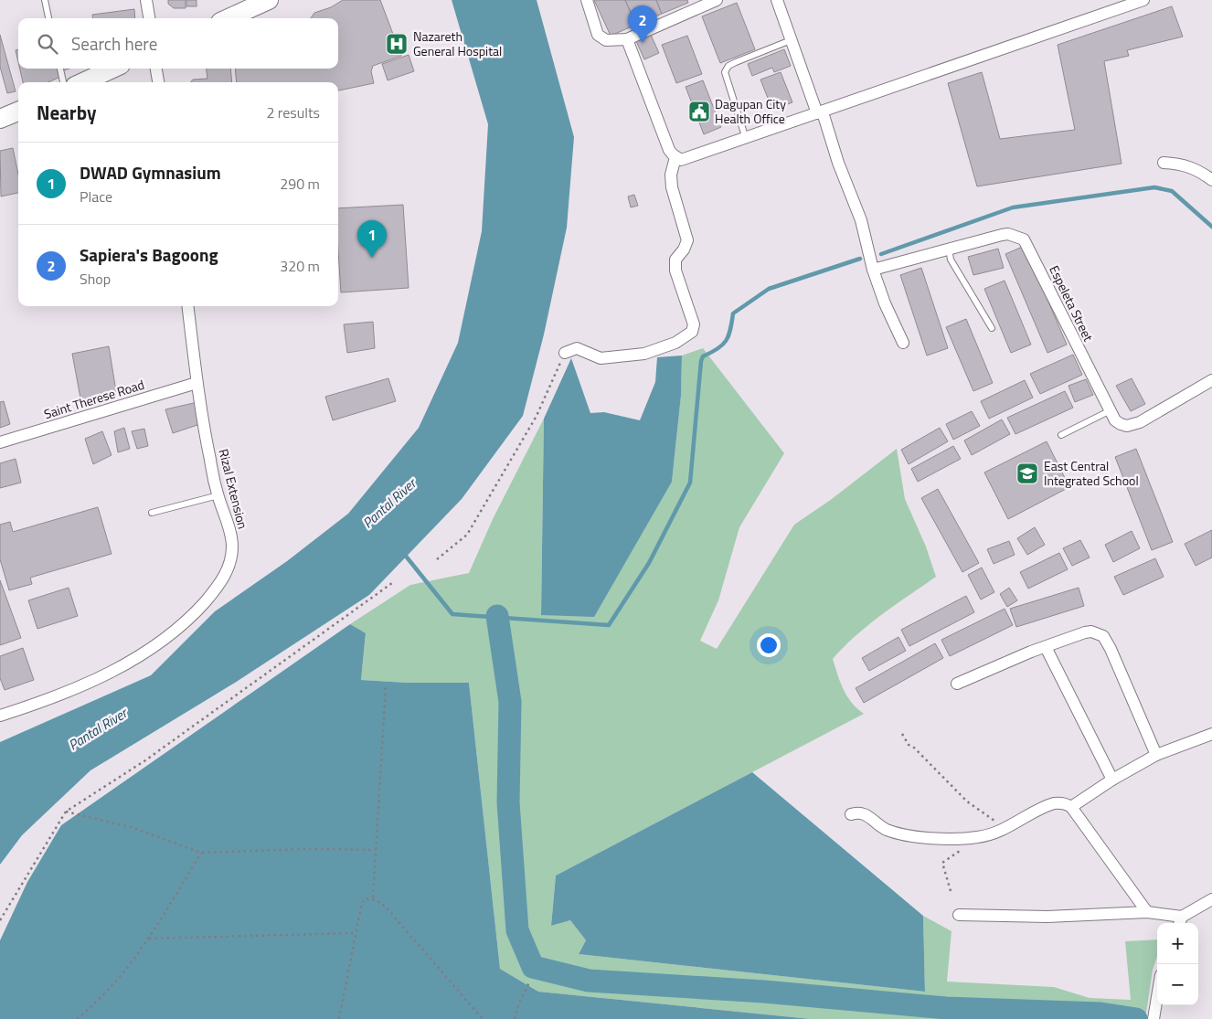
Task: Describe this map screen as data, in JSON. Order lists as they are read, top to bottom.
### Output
{
  "streets": {
    "street": ["Espeleta Street", "Saint Therese Road", "Rizal Extension"]
  },
  "crossings": [
    ["Saint Therese Road", "Rizal Extension"]
  ],
  "water": ["Pantal River"],
  "places": {
    "hospital": ["Nazareth General Hospital"],
    "public building": ["Dagupan City Health Office"],
    "school or university": ["East Central Integrated School"]
  },
  "page": {
    "pins": ["2", "1"],
    "search": "Search here",
    "heading": ["Nearby", "2 results"],
    "list": [
      {
        "mark": "1",
        "name": "DWAD Gymnasium",
        "note": "Place",
        "value": "290 m"
      },
      {
        "mark": "2",
        "name": "Sapiera's Bagoong",
        "note": "Shop",
        "value": "320 m"
      }
    ],
    "map_buttons": ["+", "−"]
  }
}
